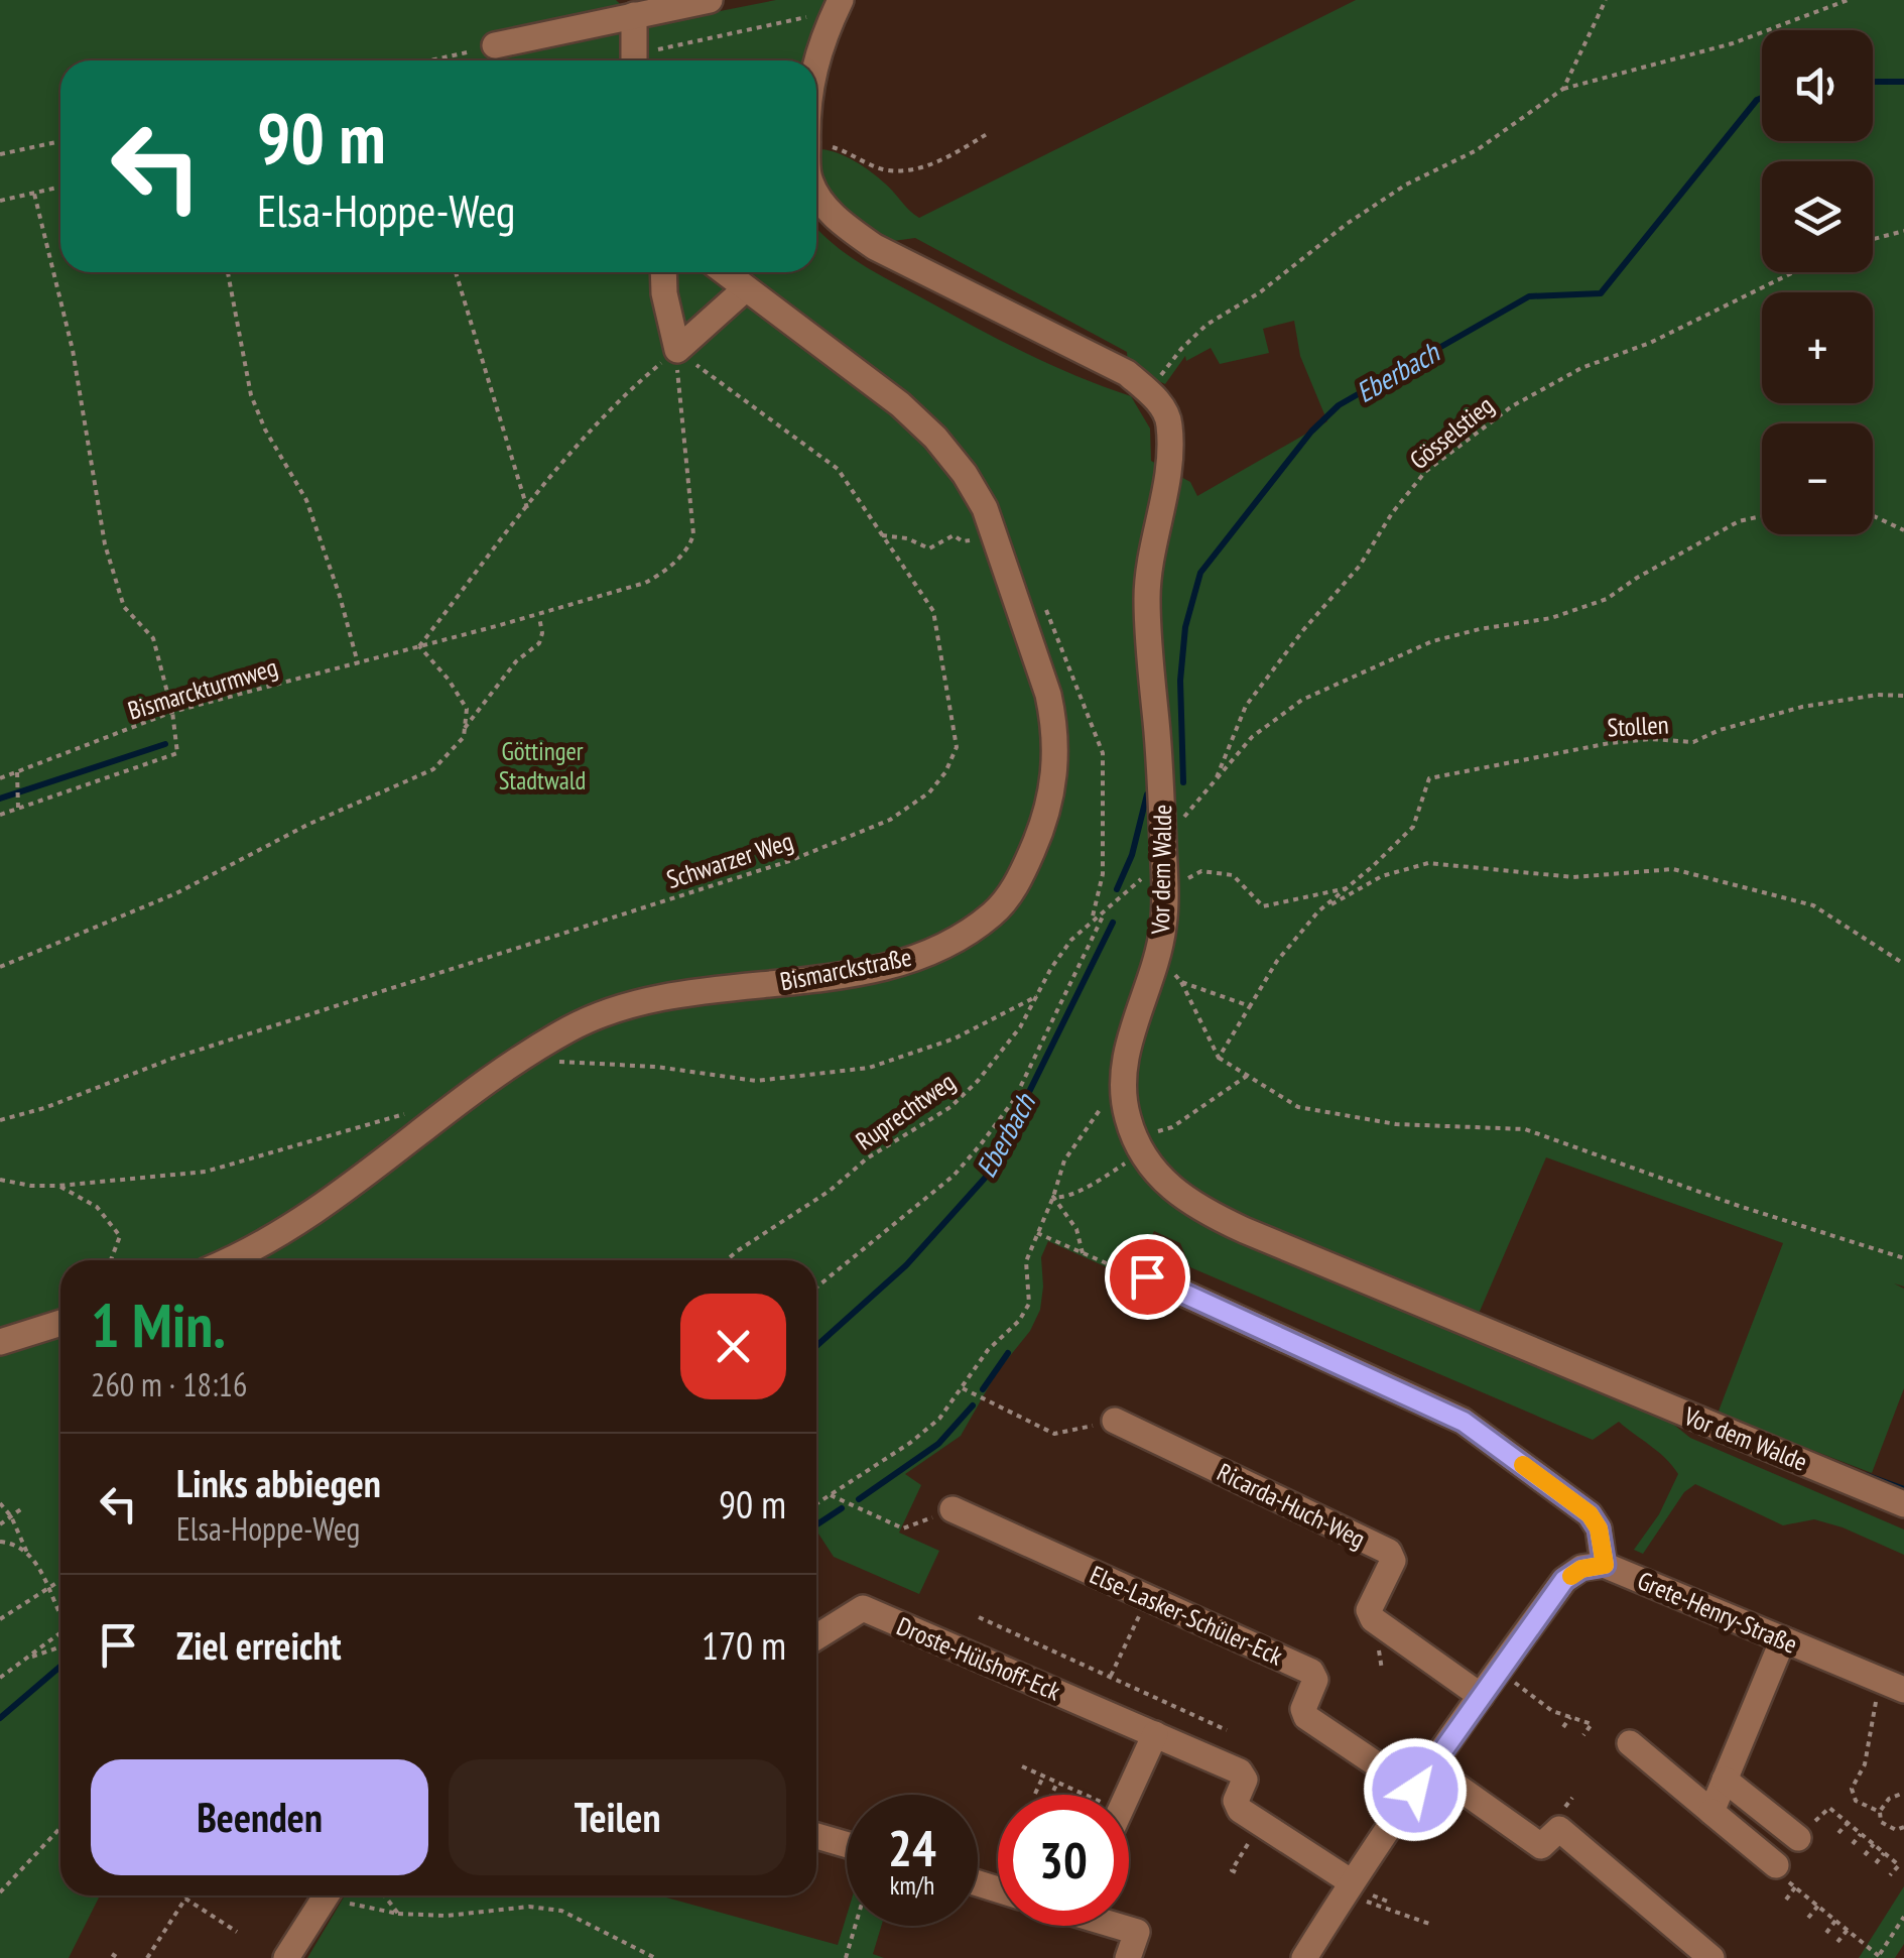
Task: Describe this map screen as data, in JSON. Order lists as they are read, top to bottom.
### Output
{
  "streets": {
    "street": [
      "Vor dem Walde",
      "Bismarckstraße",
      "Ricarda-Huch-Weg",
      "Grete-Henry-Straße",
      "Else-Lasker-Schüler-Eck",
      "Droste-Hülshoff-Eck"
    ],
    "path": [
      "Gösselstieg",
      "Bismarckturmweg",
      "Stollen",
      "Schwarzer Weg",
      "Ruprechtweg"
    ]
  },
  "crossings": [
    ["Gösselstieg", "Ruprechtweg"],
    ["Bismarckturmweg", "Schwarzer Weg"],
    ["Vor dem Walde", "Ruprechtweg"],
    ["Ricarda-Huch-Weg", "Grete-Henry-Straße"],
    ["Grete-Henry-Straße", "Else-Lasker-Schüler-Eck"],
    ["Grete-Henry-Straße", "Droste-Hülshoff-Eck"]
  ],
  "water": ["Eberbach"],
  "parks": ["Göttinger Stadtwald"],
  "page": {
    "map_buttons": ["+", "−"],
    "turn": ["90 m", "Elsa-Hoppe-Weg"],
    "heading": ["1 Min.", "260 m · 18:16"],
    "list": [
      {
        "name": "Links abbiegen",
        "note": "Elsa-Hoppe-Weg",
        "value": "90 m"
      },
      {
        "name": "Ziel erreicht",
        "value": "170 m"
      }
    ],
    "buttons": ["Beenden", "Teilen"],
    "speed": "24 km/h",
    "limit": "30"
  }
}
